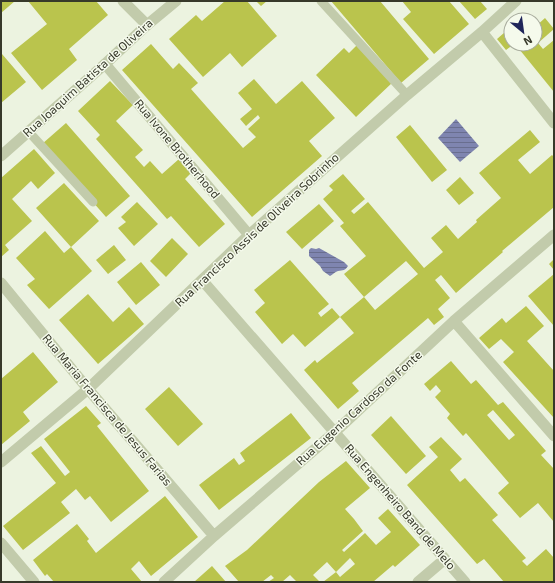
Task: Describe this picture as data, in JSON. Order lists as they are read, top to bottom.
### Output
{
  "streets": {
    "street": [
      "Rua Joaquim Batista de Oliveira",
      "Rua Ivone Brotherhood",
      "Rua Francisco Assis de Oliveira Sobrinho",
      "Rua Eugenio Cardoso da Fonte",
      "Rua Maria Francisca de Jesus Farias",
      "Rua Engenheiro Band de Melo"
    ]
  },
  "crossings": [
    ["Rua Joaquim Batista de Oliveira", "Rua Ivone Brotherhood"],
    ["Rua Ivone Brotherhood", "Rua Francisco Assis de Oliveira Sobrinho"],
    ["Rua Francisco Assis de Oliveira Sobrinho", "Rua Maria Francisca de Jesus Farias"],
    ["Rua Francisco Assis de Oliveira Sobrinho", "Rua Engenheiro Band de Melo"],
    ["Rua Eugenio Cardoso da Fonte", "Rua Maria Francisca de Jesus Farias"],
    ["Rua Eugenio Cardoso da Fonte", "Rua Engenheiro Band de Melo"]
  ],
  "north": "bottom right"
}
